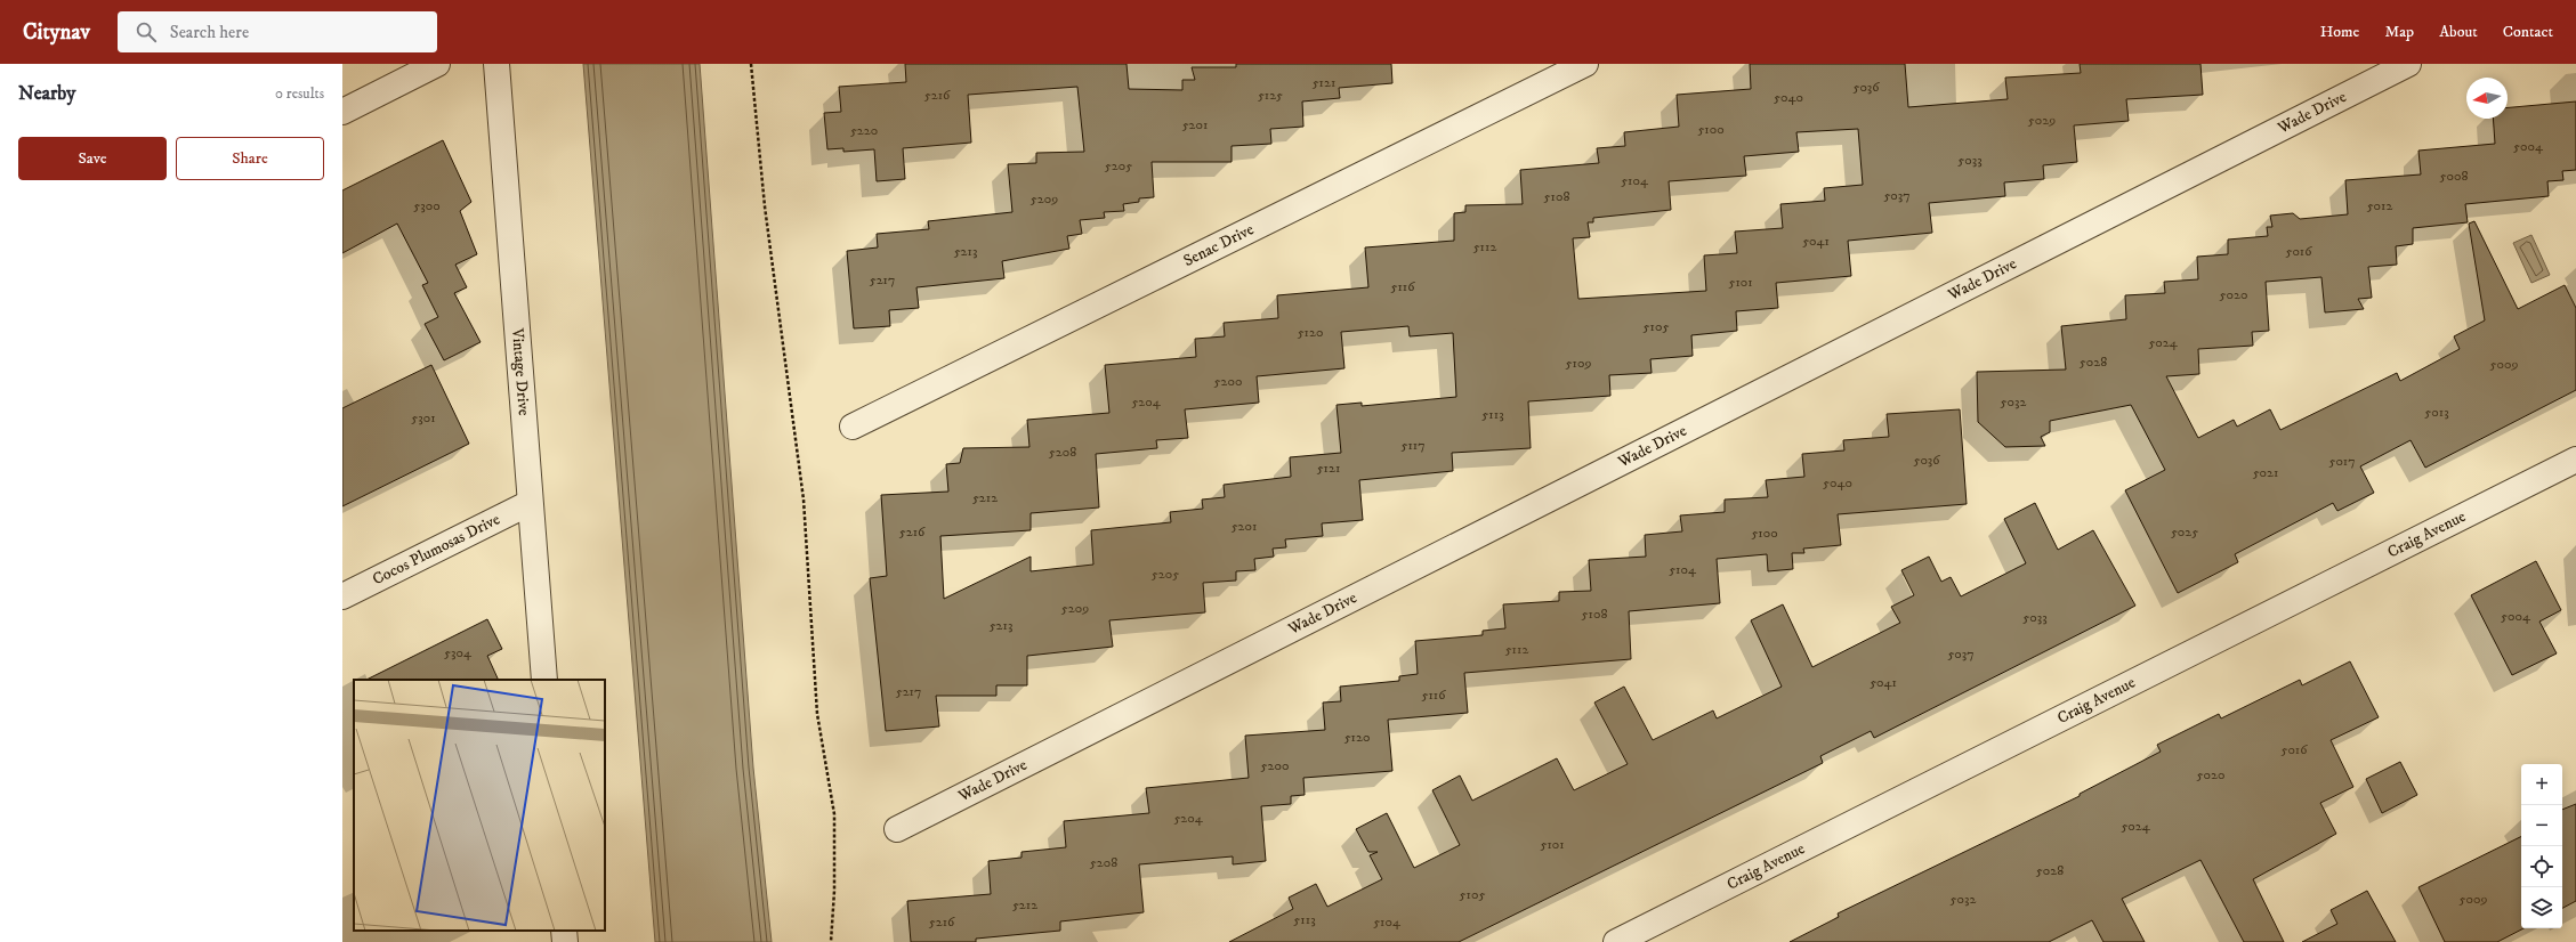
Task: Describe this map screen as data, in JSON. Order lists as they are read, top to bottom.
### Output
{
  "streets": {
    "street": [
      "Wade Drive",
      "Senac Drive",
      "Vintage Drive",
      "Craig Avenue",
      "Cocos Plumosas Drive"
    ]
  },
  "crossings": [
    ["Vintage Drive", "Cocos Plumosas Drive"]
  ],
  "house_numbers": [
    "5121",
    "5036",
    "5216",
    "5125",
    "5040",
    "5029",
    "5201",
    "5100",
    "5220",
    "5004",
    "5033",
    "5205",
    "5008",
    "5104",
    "5037",
    "5108",
    "5209",
    "5300",
    "5012",
    "5041",
    "5112",
    "5213",
    "5016",
    "5217",
    "5101",
    "5116",
    "5020",
    "5105",
    "5120",
    "5024",
    "5028",
    "5109",
    "5009",
    "5200",
    "5204",
    "5032",
    "5013",
    "5113",
    "5301",
    "5117",
    "5208",
    "5036",
    "5017",
    "5121",
    "5021",
    "5040",
    "5212",
    "5201",
    "5216",
    "5025",
    "5100",
    "5104",
    "5205",
    "5209",
    "5108",
    "5004",
    "5033",
    "5213",
    "5112",
    "5304",
    "5037",
    "5041",
    "5217",
    "5116",
    "5120",
    "5016",
    "5200",
    "5020",
    "5204",
    "5024",
    "5101",
    "5208",
    "5028",
    "5105",
    "5032",
    "5009",
    "5212",
    "5113",
    "5216",
    "5104"
  ],
  "north": "left",
  "page": {
    "header": "Citynav",
    "search": "Search here",
    "nav": [
      "Home",
      "Map",
      "About",
      "Contact"
    ],
    "heading": ["Nearby", "0 results"],
    "buttons": ["Save", "Share"],
    "map_buttons": ["+", "−"]
  }
}
